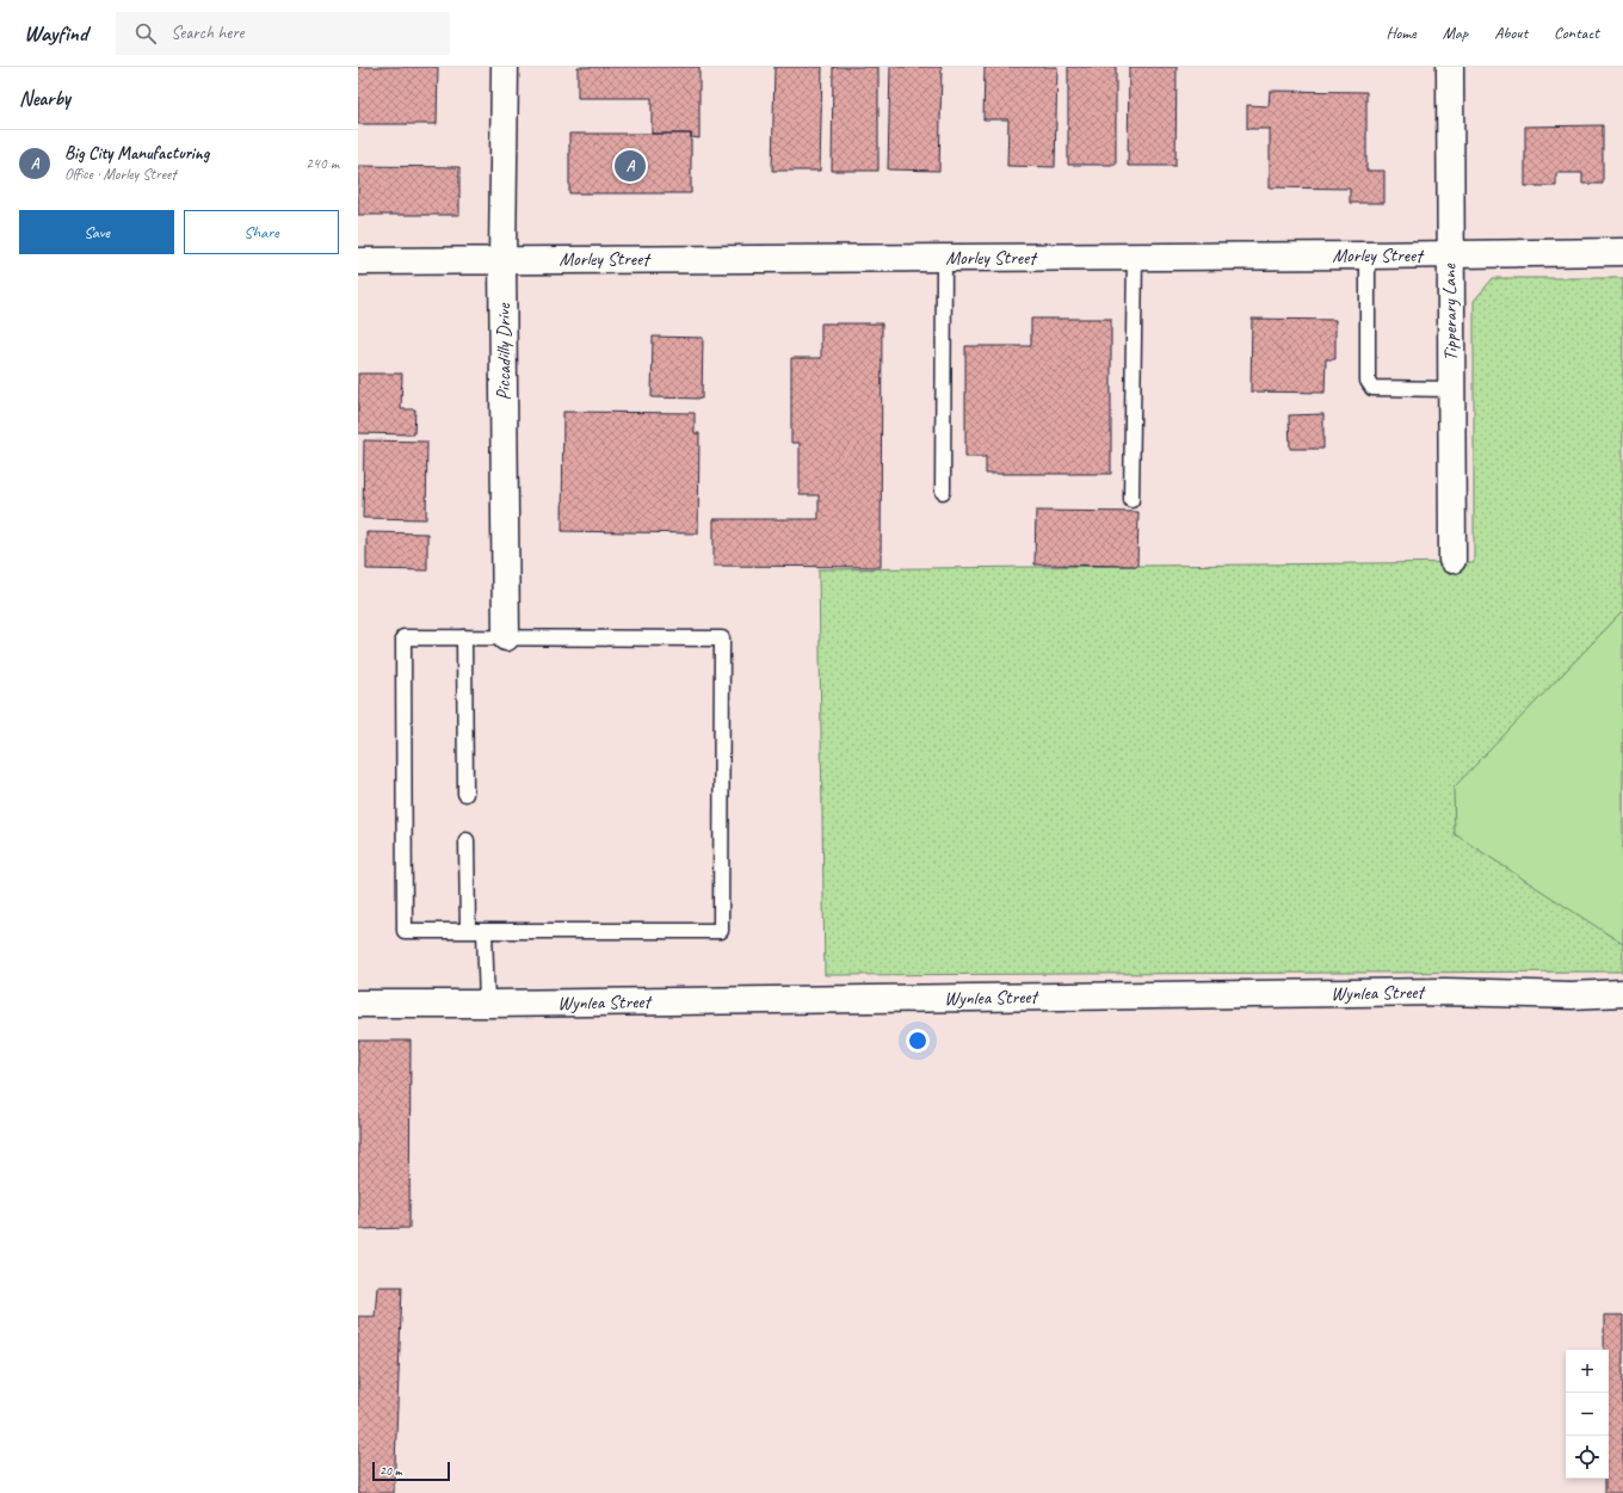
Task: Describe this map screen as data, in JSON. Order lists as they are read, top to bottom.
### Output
{
  "streets": {
    "street": [
      "Morley Street",
      "Tipperary Lane",
      "Piccadilly Drive",
      "Wynlea Street"
    ]
  },
  "crossings": [
    ["Morley Street", "Tipperary Lane"],
    ["Morley Street", "Piccadilly Drive"]
  ],
  "scale_bar": "20 m",
  "page": {
    "header": "Wayfind",
    "search": "Search here",
    "nav": [
      "Home",
      "Map",
      "About",
      "Contact"
    ],
    "heading": "Nearby",
    "list": [
      {
        "mark": "A",
        "name": "Big City Manufacturing",
        "note": "Office · Morley Street",
        "value": "240 m"
      }
    ],
    "pins": "A",
    "buttons": ["Save", "Share"],
    "map_buttons": ["+", "−"],
    "scale": "20 m"
  }
}
